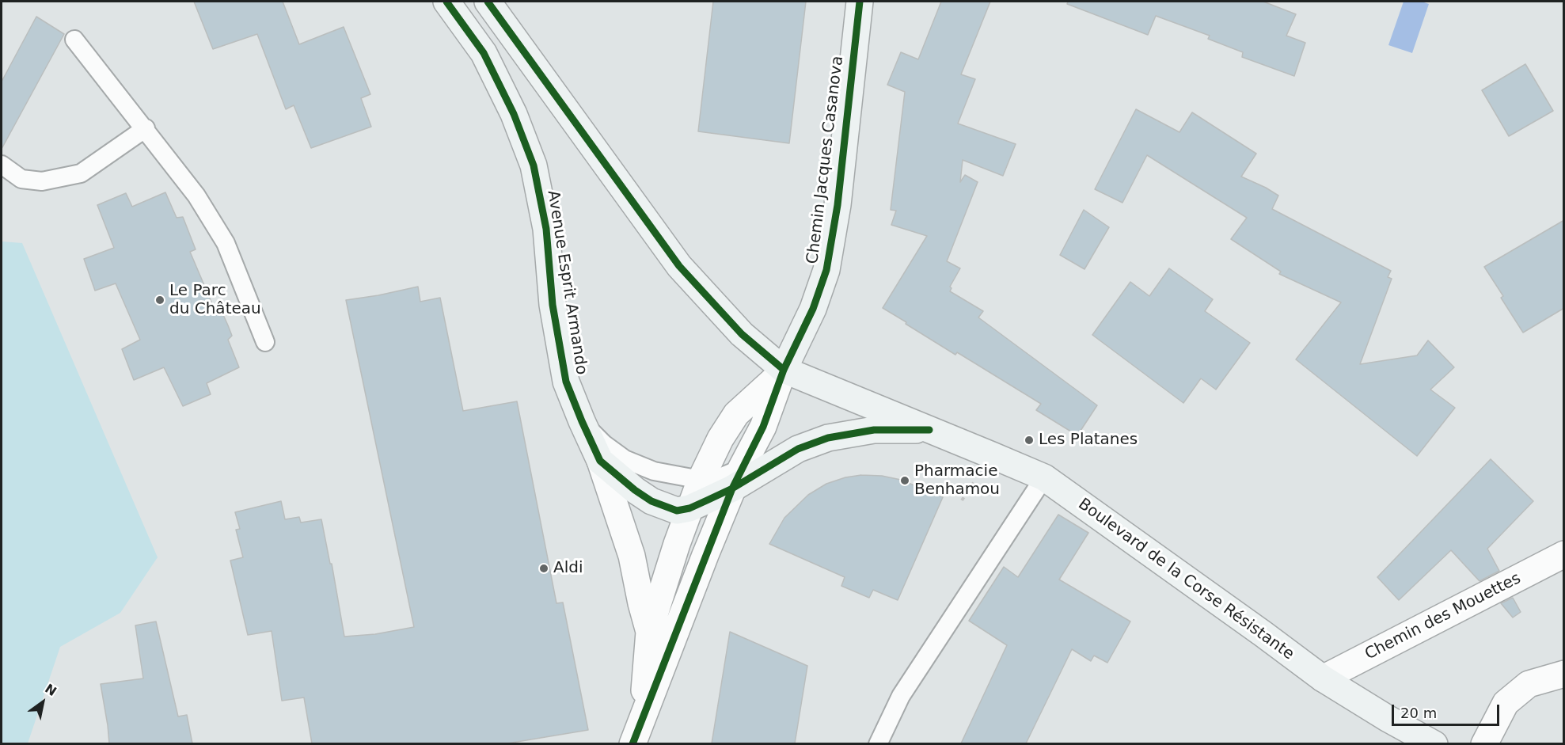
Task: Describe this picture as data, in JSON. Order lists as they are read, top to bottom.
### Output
{
  "streets": {
    "street": [
      "Chemin Jacques Casanova",
      "Avenue Esprit Armando",
      "Boulevard de la Corse Résistante",
      "Chemin des Mouettes"
    ]
  },
  "crossings": [
    ["Chemin Jacques Casanova", "Boulevard de la Corse Résistante"],
    ["Avenue Esprit Armando", "Boulevard de la Corse Résistante"],
    ["Boulevard de la Corse Résistante", "Chemin des Mouettes"]
  ],
  "places": [
    "Le Parc du Château",
    "Les Platanes",
    "Pharmacie Benhamou",
    "Aldi"
  ],
  "scale_bar": "20 m",
  "north": "top right"
}
